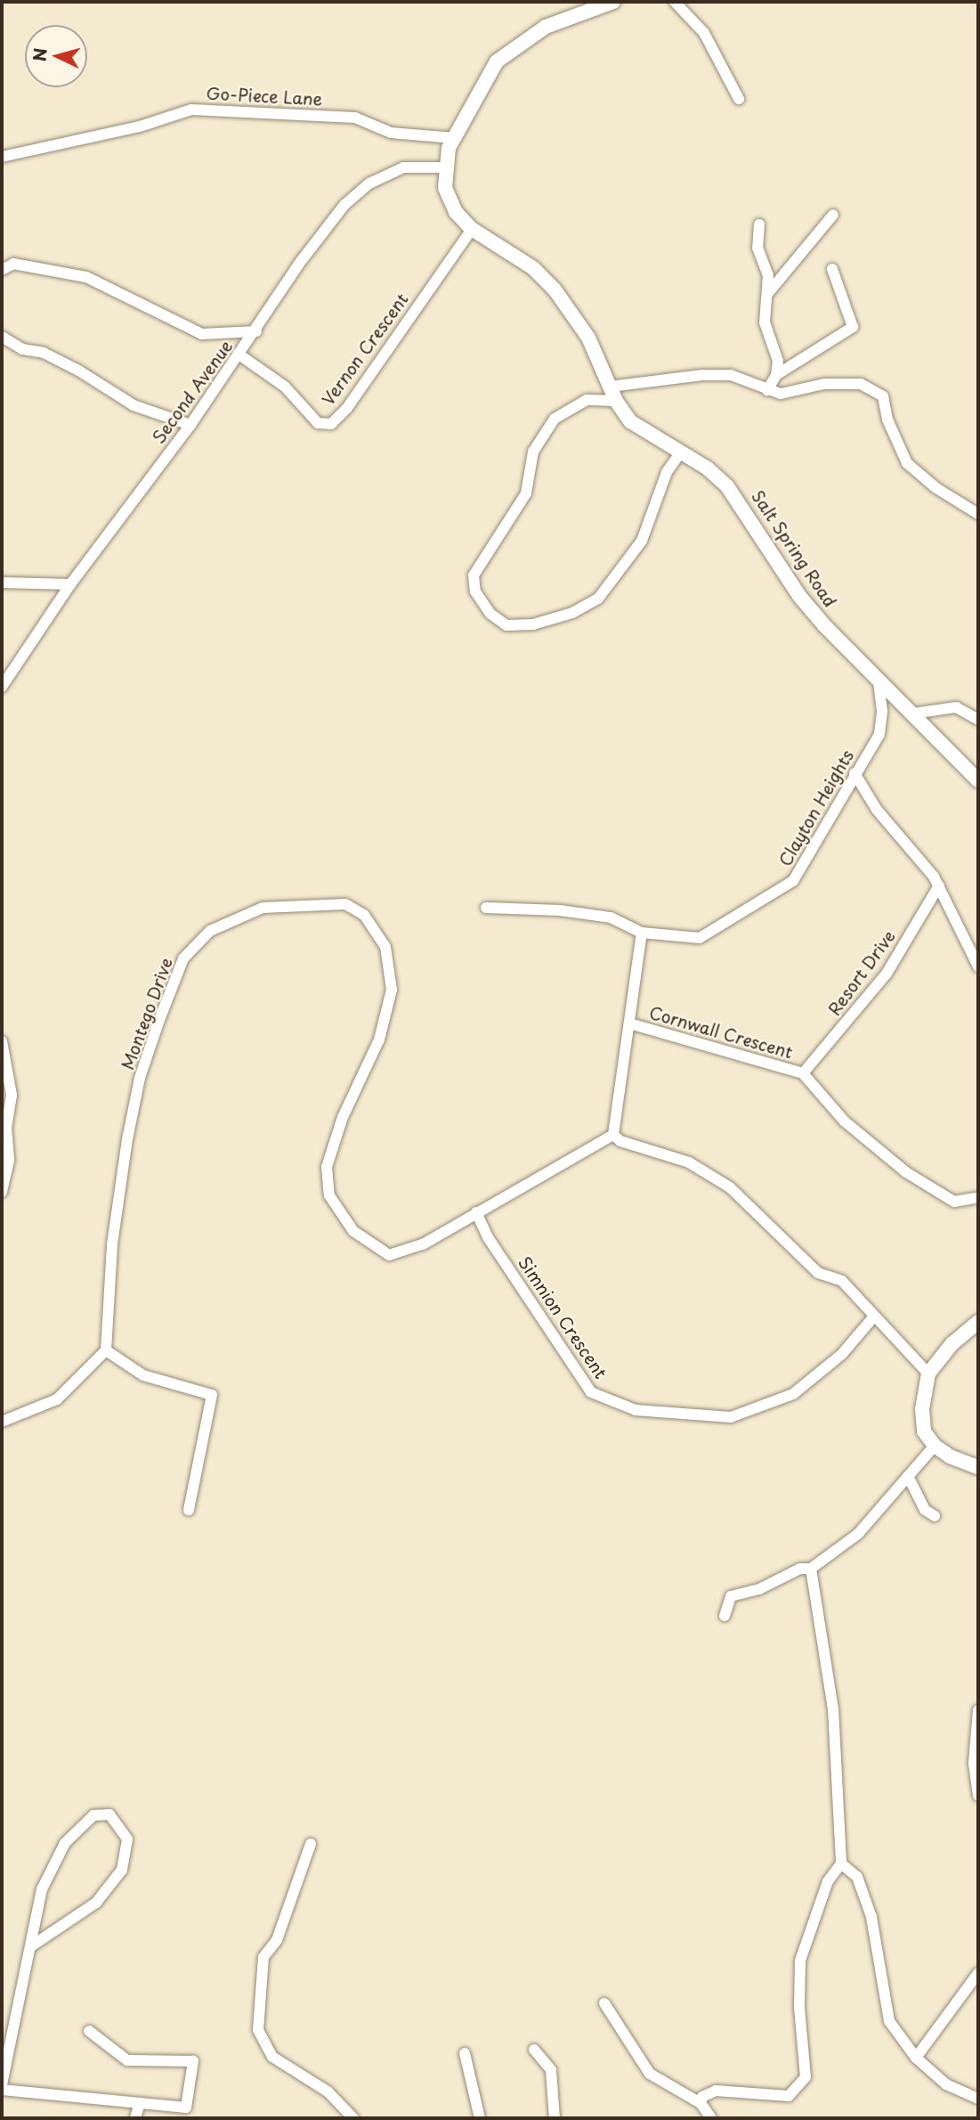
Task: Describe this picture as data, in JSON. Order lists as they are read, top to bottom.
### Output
{
  "streets": {
    "street": [
      "Go-Piece Lane",
      "Vernon Crescent",
      "Second Avenue",
      "Salt Spring Road",
      "Clayton Heights",
      "Resort Drive",
      "Montego Drive",
      "Cornwall Crescent",
      "Simnion Crescent"
    ]
  },
  "crossings": [
    ["Vernon Crescent", "Second Avenue"],
    ["Vernon Crescent", "Salt Spring Road"],
    ["Second Avenue", "Salt Spring Road"],
    ["Salt Spring Road", "Clayton Heights"],
    ["Resort Drive", "Cornwall Crescent"],
    ["Montego Drive", "Simnion Crescent"]
  ],
  "north": "left"
}
